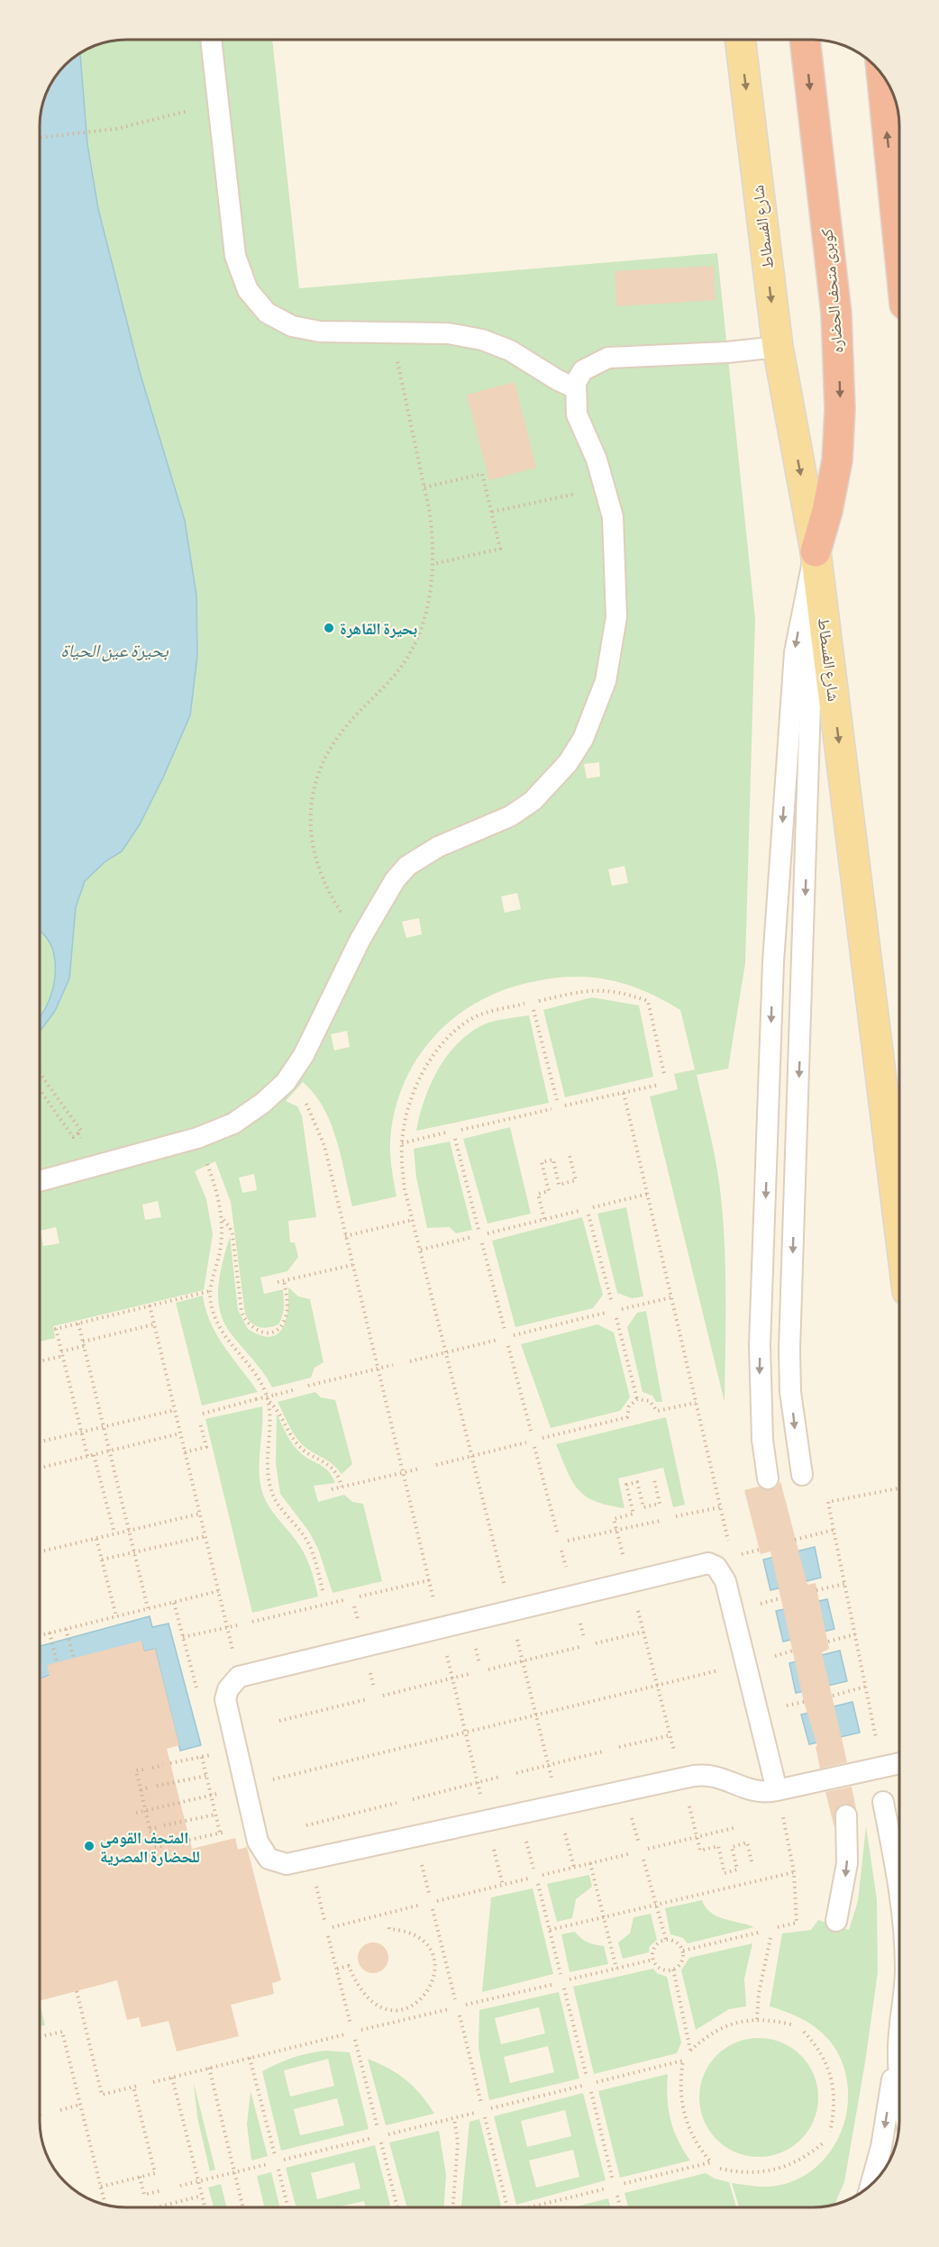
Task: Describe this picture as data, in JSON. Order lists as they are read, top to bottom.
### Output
{
  "streets": {
    "highway": ["كوبرى متحف الحضاره"],
    "main road": ["شارع الفسطاط"]
  },
  "crossings": [
    ["شارع الفسطاط", "كوبرى متحف الحضاره"]
  ],
  "one_way": ["شارع الفسطاط"],
  "water": ["بحيرة عين الحياة"],
  "places": ["بحيرة القاهرة", "المتحف القومى للحضارة المصرية"]
}
